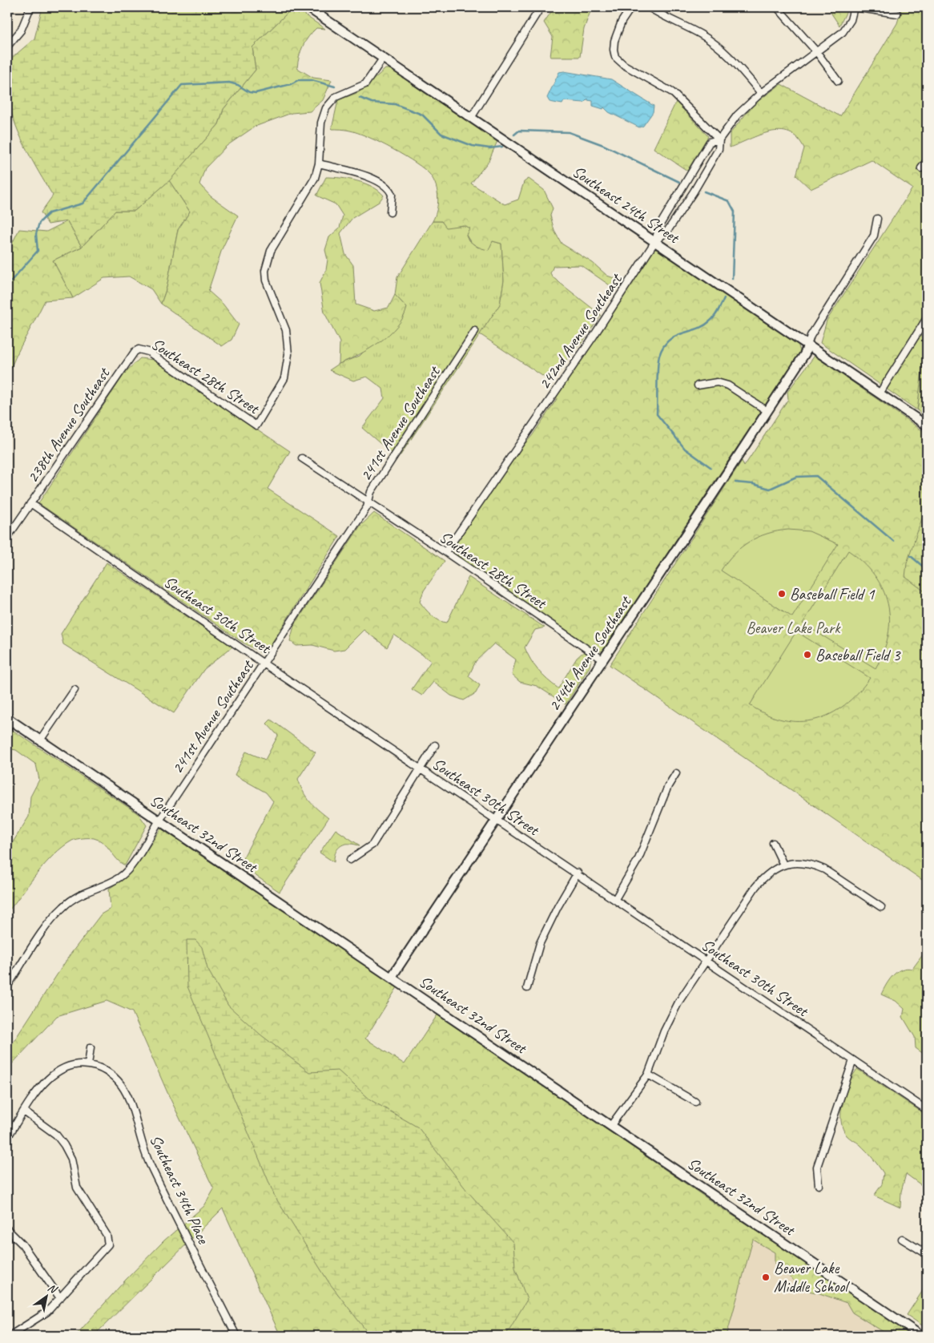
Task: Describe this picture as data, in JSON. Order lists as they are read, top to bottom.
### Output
{
  "streets": {
    "street": [
      "Southeast 24th Street",
      "242nd Avenue Southeast",
      "Southeast 28th Street",
      "241st Avenue Southeast",
      "238th Avenue Southeast",
      "Southeast 30th Street",
      "244th Avenue Southeast",
      "Southeast 32nd Street",
      "Southeast 34th Place"
    ]
  },
  "crossings": [
    ["Southeast 24th Street", "242nd Avenue Southeast"],
    ["Southeast 24th Street", "244th Avenue Southeast"],
    ["242nd Avenue Southeast", "Southeast 28th Street"],
    ["Southeast 28th Street", "241st Avenue Southeast"],
    ["Southeast 28th Street", "238th Avenue Southeast"],
    ["Southeast 28th Street", "244th Avenue Southeast"],
    ["241st Avenue Southeast", "Southeast 30th Street"],
    ["241st Avenue Southeast", "Southeast 32nd Street"],
    ["238th Avenue Southeast", "Southeast 30th Street"],
    ["Southeast 30th Street", "244th Avenue Southeast"],
    ["244th Avenue Southeast", "Southeast 32nd Street"]
  ],
  "parks": ["Beaver Lake Park"],
  "places": ["Baseball Field 1", "Baseball Field 3", "Beaver Lake Middle School"],
  "north": "top right"
}
